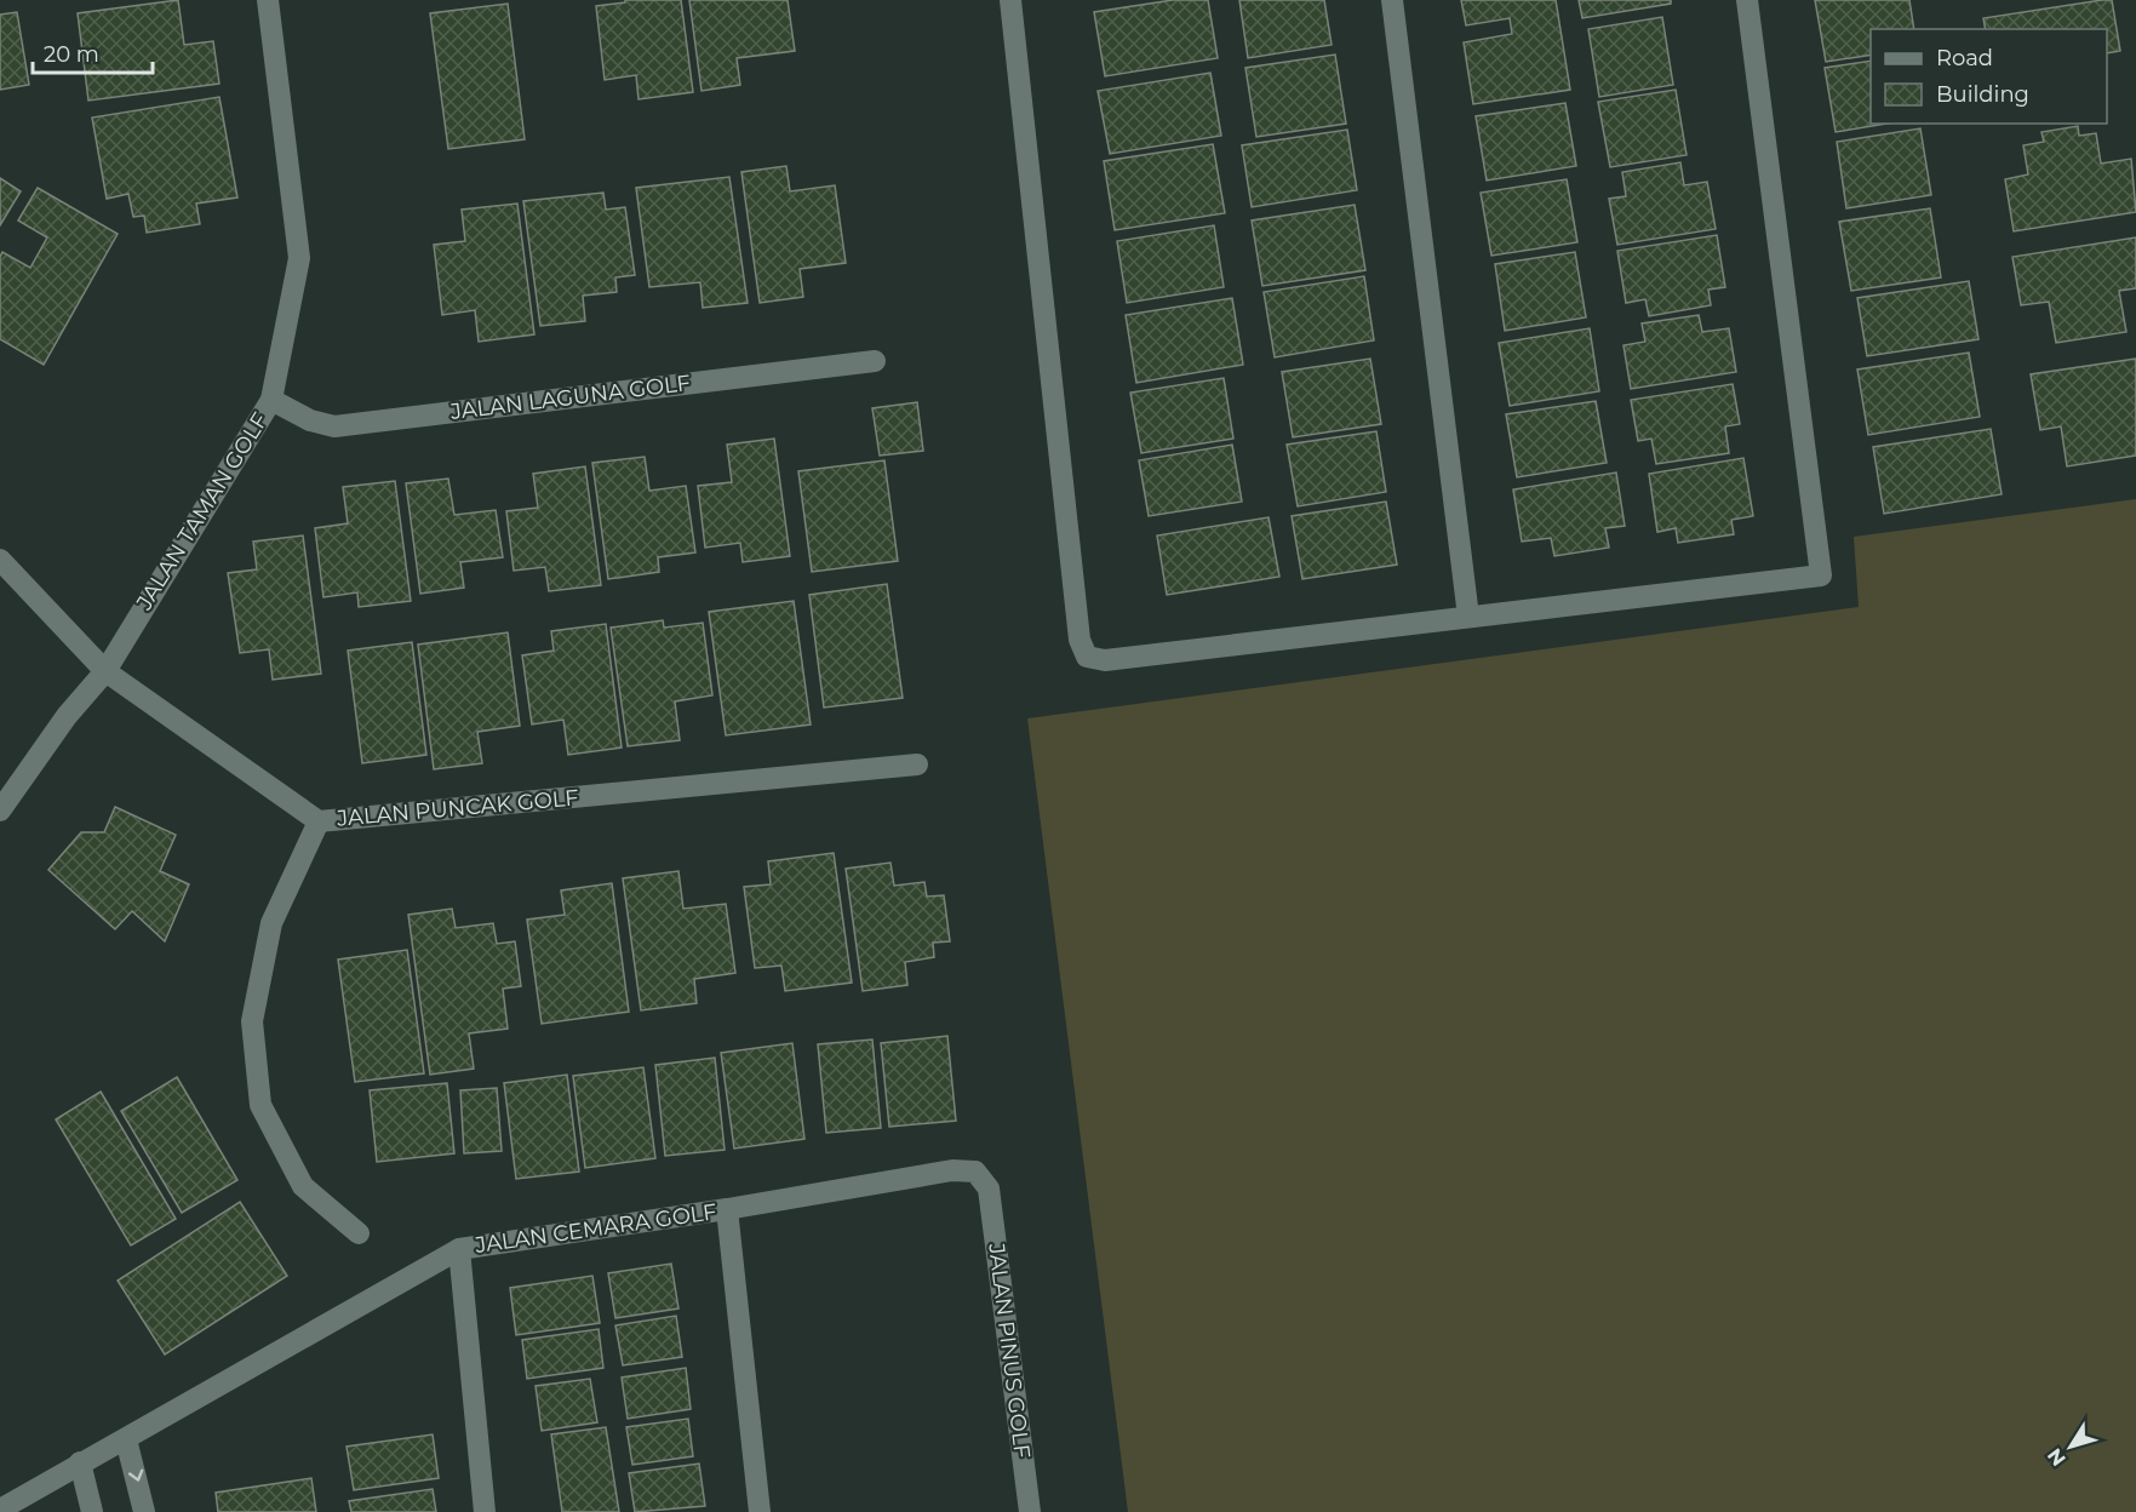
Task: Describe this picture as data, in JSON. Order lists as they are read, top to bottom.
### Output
{
  "streets": {
    "street": [
      "JALAN LAGUNA GOLF",
      "JALAN TAMAN GOLF",
      "JALAN PUNCAK GOLF",
      "JALAN CEMARA GOLF",
      "JALAN PINUS GOLF"
    ]
  },
  "crossings": [
    ["JALAN LAGUNA GOLF", "JALAN TAMAN GOLF"],
    ["JALAN TAMAN GOLF", "JALAN PUNCAK GOLF"],
    ["JALAN CEMARA GOLF", "JALAN PINUS GOLF"]
  ],
  "legend": ["Road", "Building"],
  "scale_bar": "20 m",
  "north": "bottom left"
}
